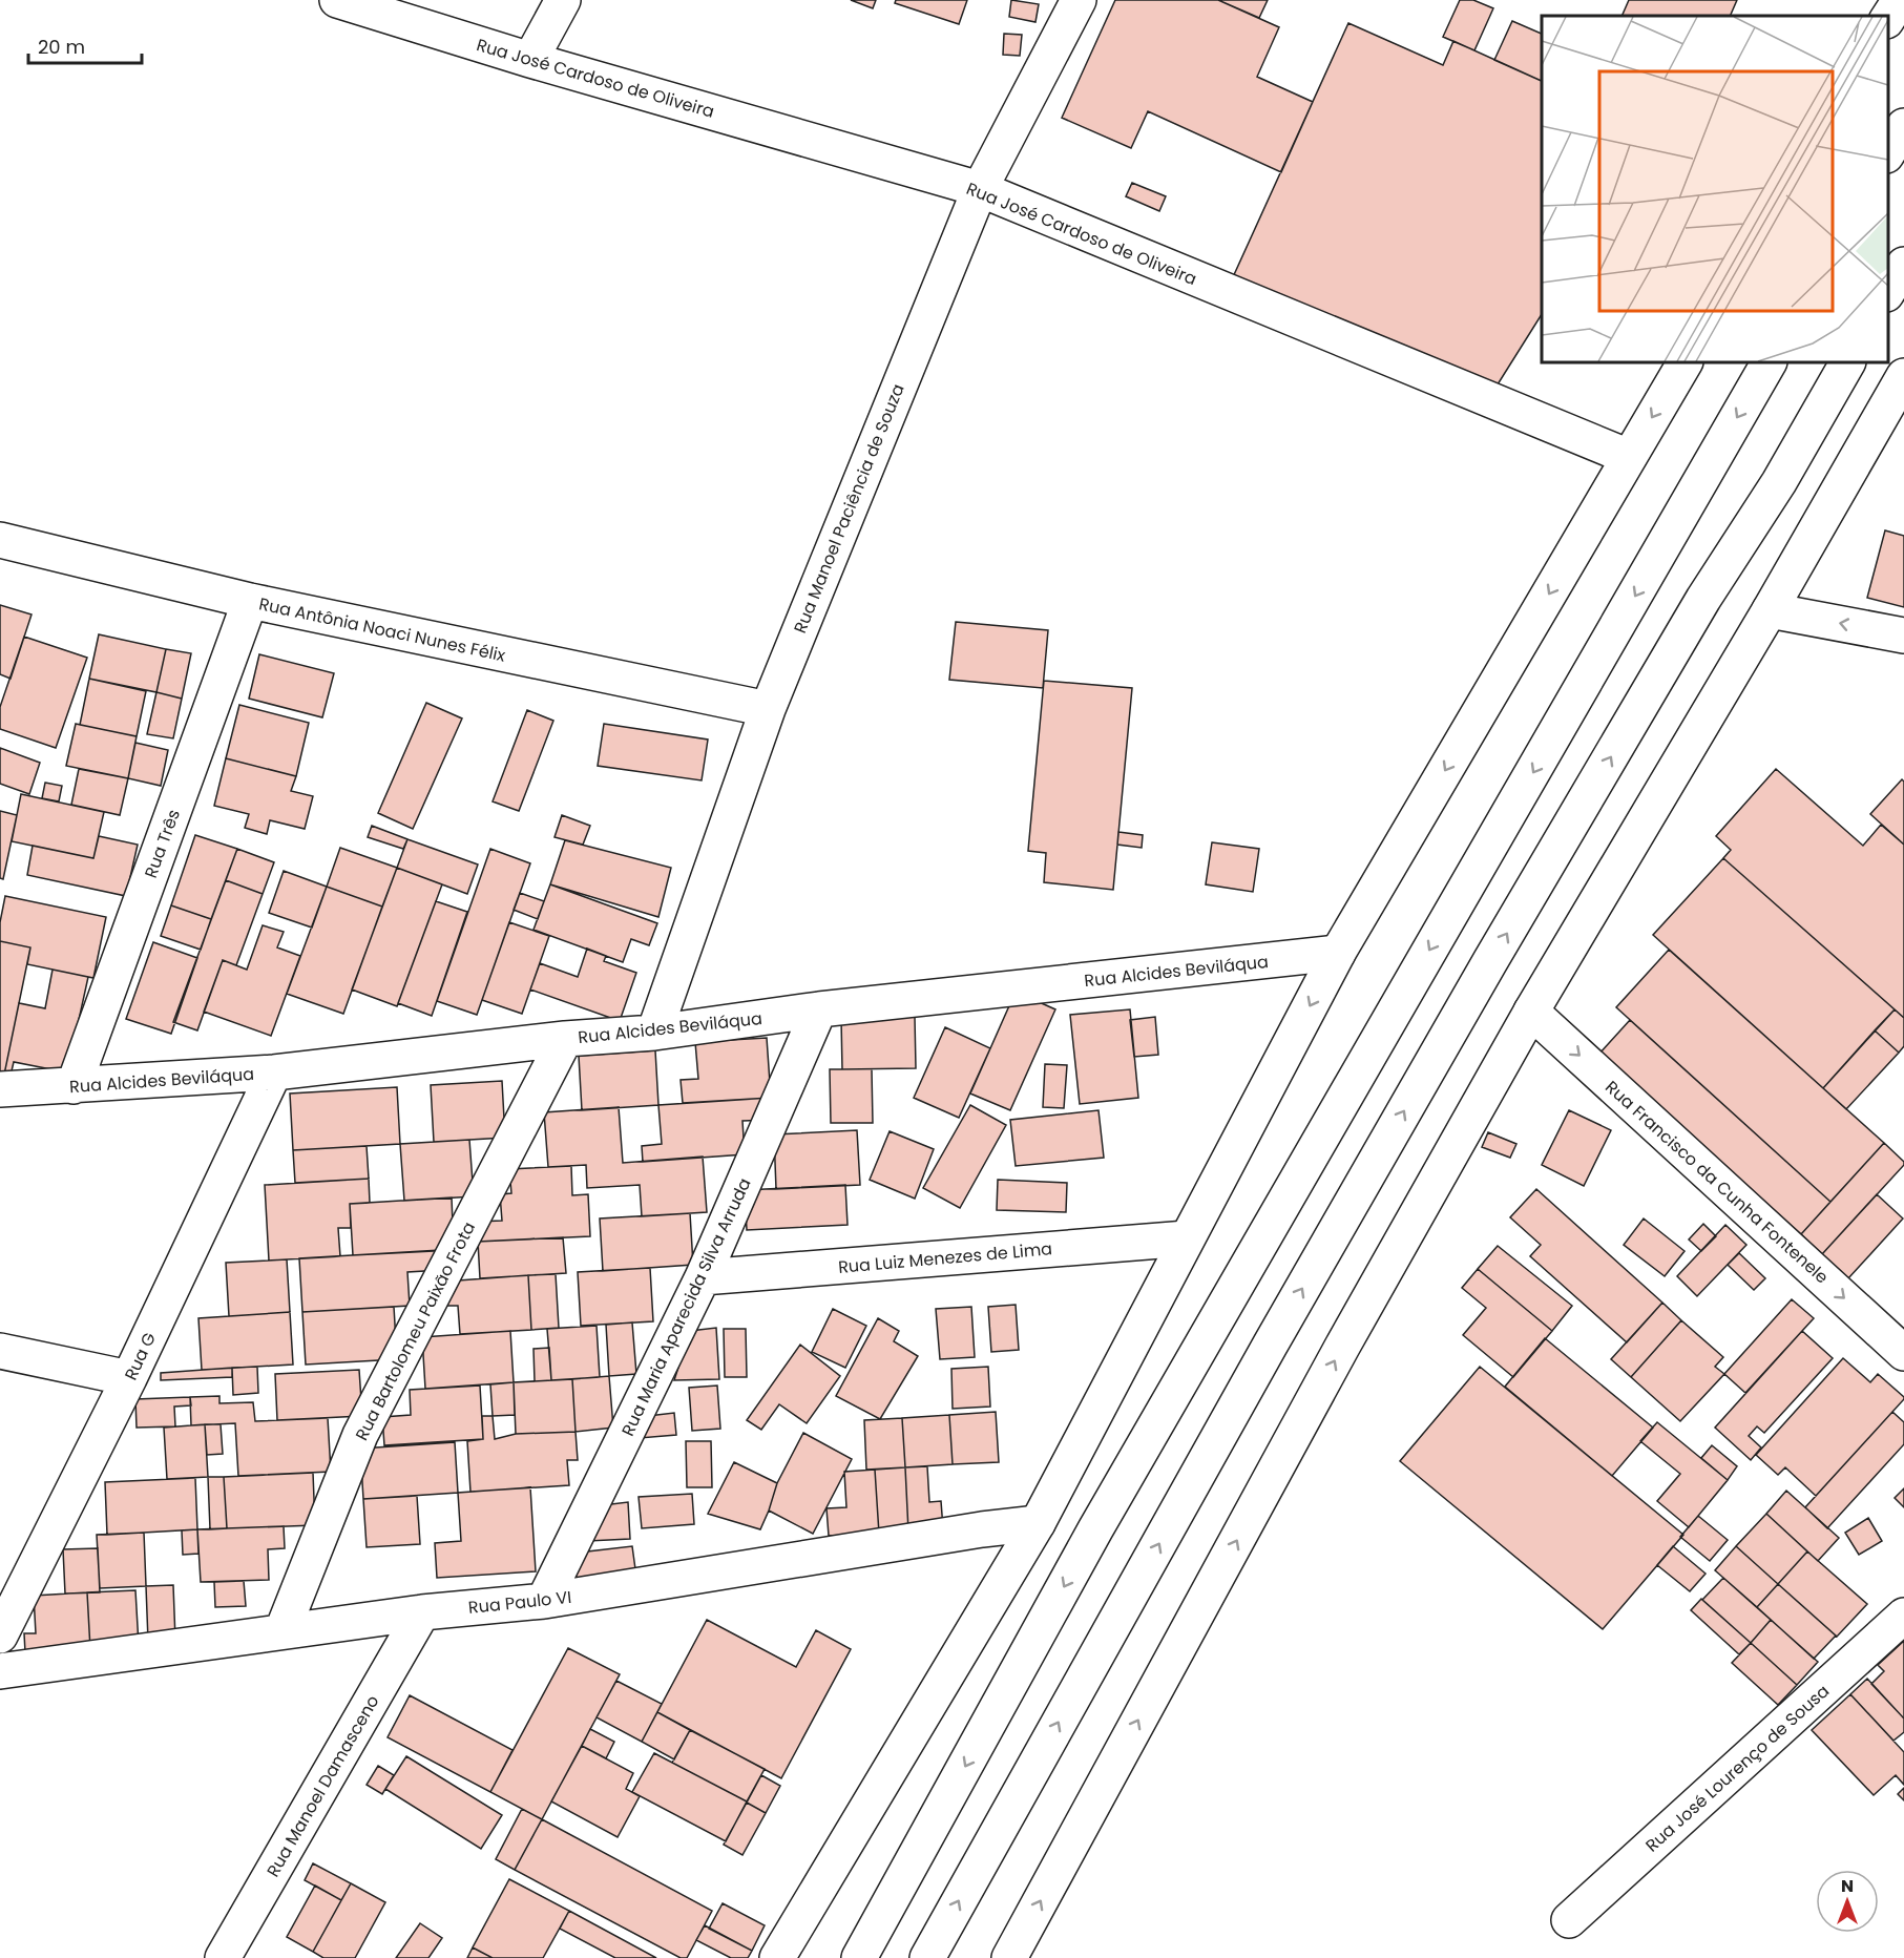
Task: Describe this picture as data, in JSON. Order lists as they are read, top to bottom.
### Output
{
  "streets": {
    "main road": [
      "Rua José Cardoso de Oliveira",
      "Rua Manoel Paciência de Souza",
      "Rua Antônia Noaci Nunes Félix",
      "Rua Três",
      "Rua Alcides Beviláqua",
      "Rua Francisco da Cunha Fontenele",
      "Rua Luiz Menezes de Lima",
      "Rua Maria Aparecida Silva Arruda",
      "Rua Bartolomeu Paixão Frota",
      "Rua G",
      "Rua Paulo VI",
      "Rua José Lourenço de Sousa",
      "Rua Manoel Damasceno"
    ]
  },
  "crossings": [
    ["Rua José Cardoso de Oliveira", "Rua Manoel Paciência de Souza"],
    ["Rua Manoel Paciência de Souza", "Rua Antônia Noaci Nunes Félix"],
    ["Rua Manoel Paciência de Souza", "Rua Alcides Beviláqua"],
    ["Rua Antônia Noaci Nunes Félix", "Rua Três"],
    ["Rua Três", "Rua Alcides Beviláqua"],
    ["Rua Alcides Beviláqua", "Rua Maria Aparecida Silva Arruda"],
    ["Rua Alcides Beviláqua", "Rua Bartolomeu Paixão Frota"],
    ["Rua Alcides Beviláqua", "Rua G"],
    ["Rua Luiz Menezes de Lima", "Rua Maria Aparecida Silva Arruda"],
    ["Rua Maria Aparecida Silva Arruda", "Rua Paulo VI"],
    ["Rua Bartolomeu Paixão Frota", "Rua Paulo VI"],
    ["Rua Paulo VI", "Rua Manoel Damasceno"]
  ],
  "one_way": ["Rua Francisco da Cunha Fontenele"],
  "scale_bar": "20 m",
  "north": "top"
}
